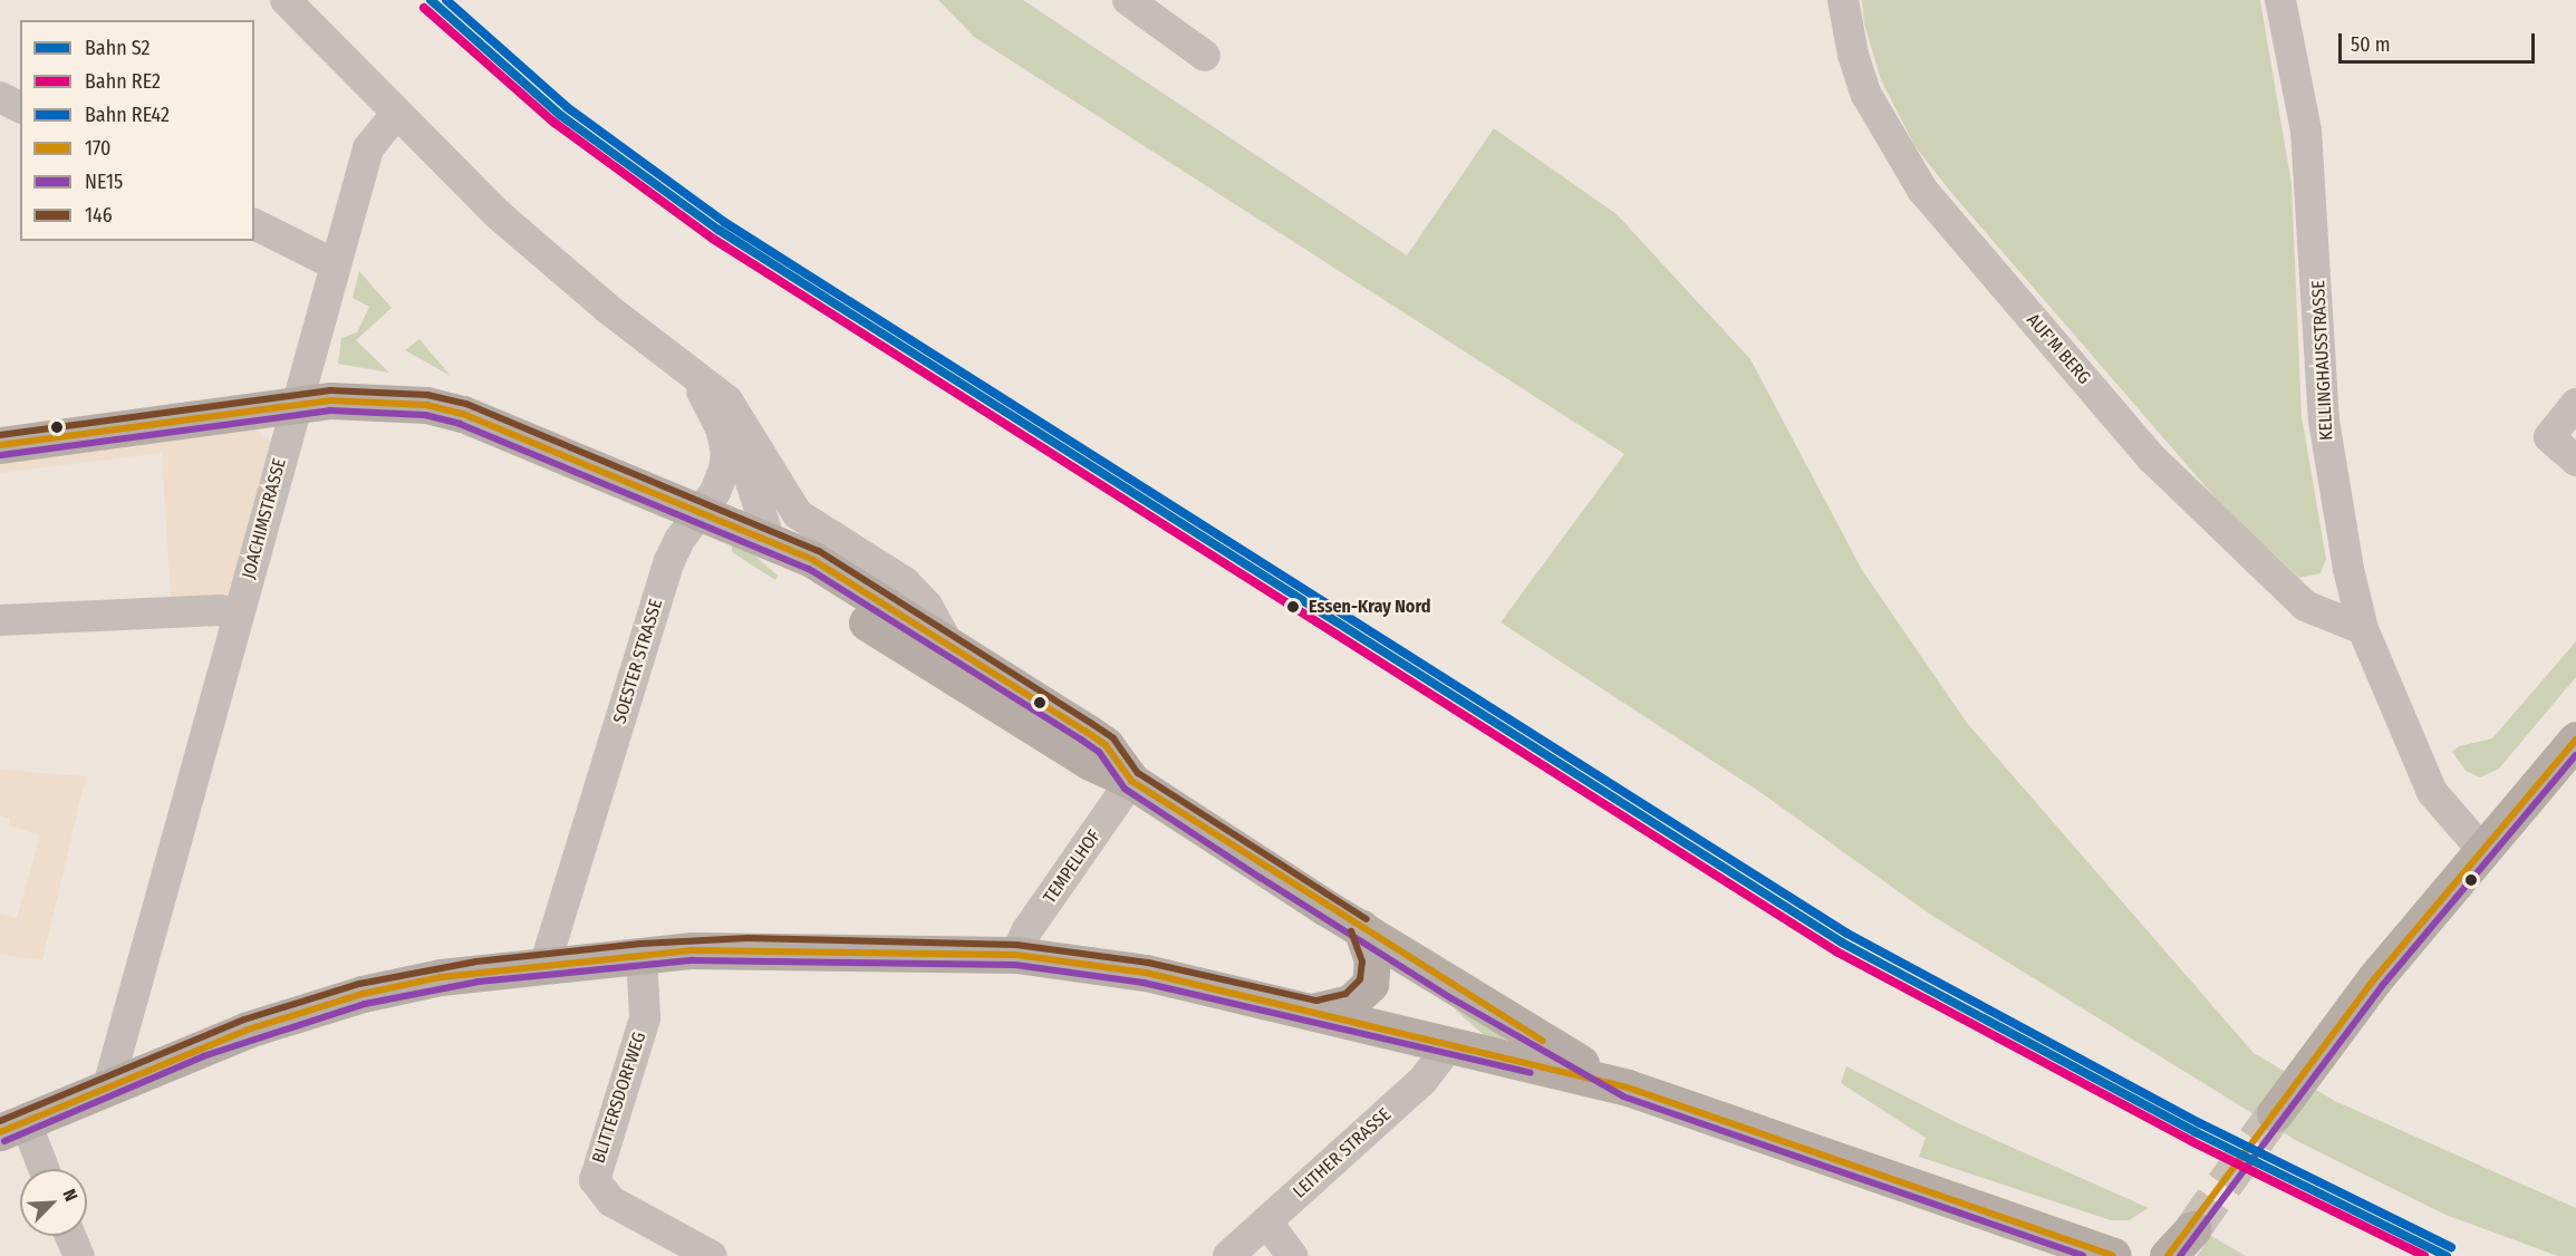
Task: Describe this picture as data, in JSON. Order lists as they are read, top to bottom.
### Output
{
  "streets": {
    "street": [
      "AUF'M BERG",
      "KELLINGHAUSSTRASSE",
      "JOACHIMSTRASSE",
      "SOESTER STRASSE",
      "TEMPELHOF",
      "BLITTERSDORFWEG",
      "LEITHER STRASSE"
    ]
  },
  "crossings": [
    ["AUF'M BERG", "KELLINGHAUSSTRASSE"],
    ["JOACHIMSTRASSE", "SOESTER STRASSE"]
  ],
  "places": ["Essen-Kray Nord"],
  "lines": [
    "rail line S2",
    "rail line RE42",
    "rail line RE2",
    "transit line 146",
    "transit line 170",
    "transit line NE15"
  ],
  "legend": [
    "Bahn S2",
    "Bahn RE2",
    "Bahn RE42",
    "170",
    "NE15",
    "146"
  ],
  "scale_bar": "50 m",
  "north": "top right"
}
